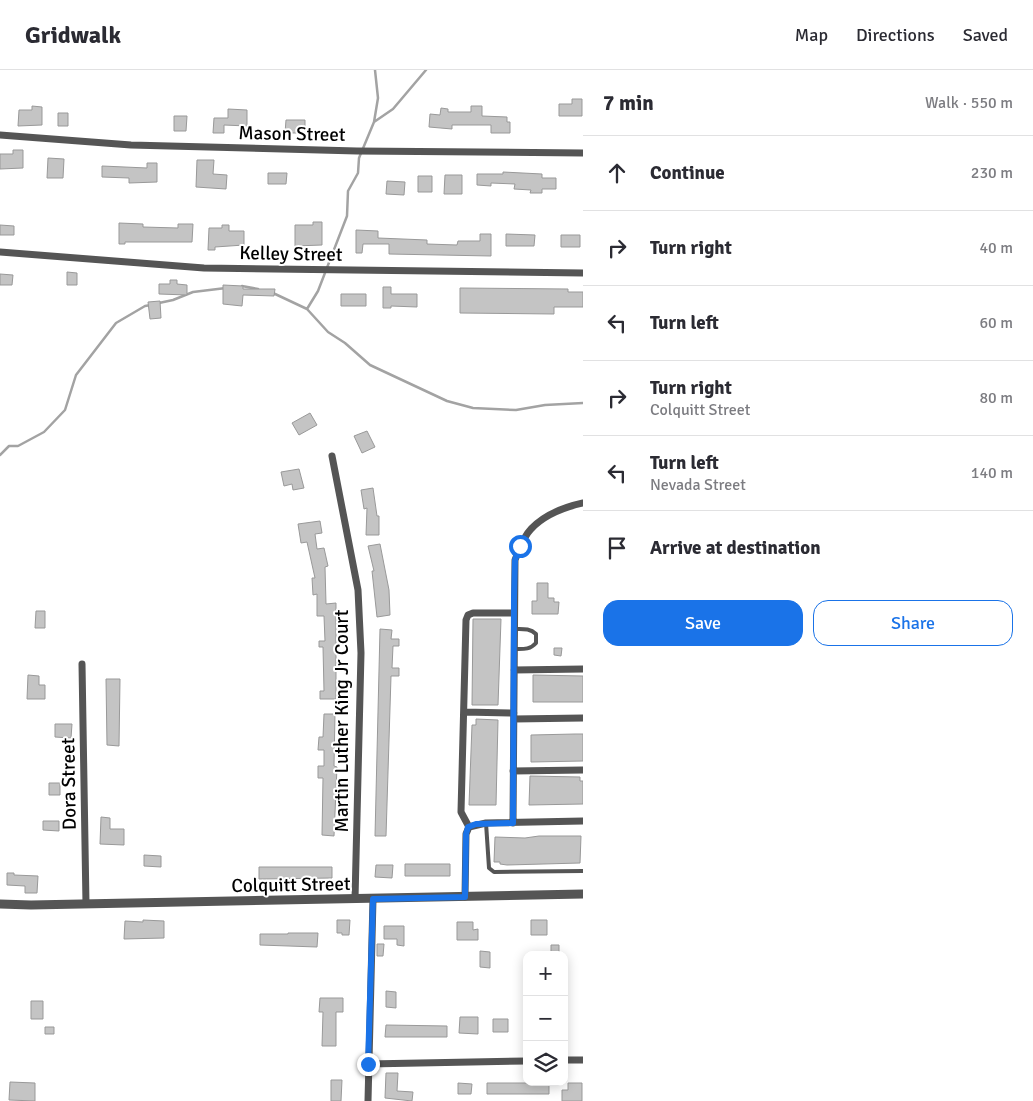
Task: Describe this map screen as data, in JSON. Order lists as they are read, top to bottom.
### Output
{
  "streets": {
    "street": [
      "Mason Street",
      "Kelley Street",
      "Martin Luther King Jr Court",
      "Dora Street",
      "Colquitt Street"
    ]
  },
  "crossings": [
    ["Martin Luther King Jr Court", "Colquitt Street"],
    ["Dora Street", "Colquitt Street"]
  ],
  "page": {
    "header": "Gridwalk",
    "nav": ["Map", "Directions", "Saved"],
    "heading": ["7 min", "Walk · 550 m"],
    "list": [
      ["Continue", "230 m"],
      ["Turn right", "40 m"],
      ["Turn left", "60 m"],
      ["Turn right", "Colquitt Street", "80 m"],
      ["Turn left", "Nevada Street", "140 m"],
      "Arrive at destination"
    ],
    "buttons": ["Save", "Share"],
    "map_buttons": ["+", "−"]
  }
}
